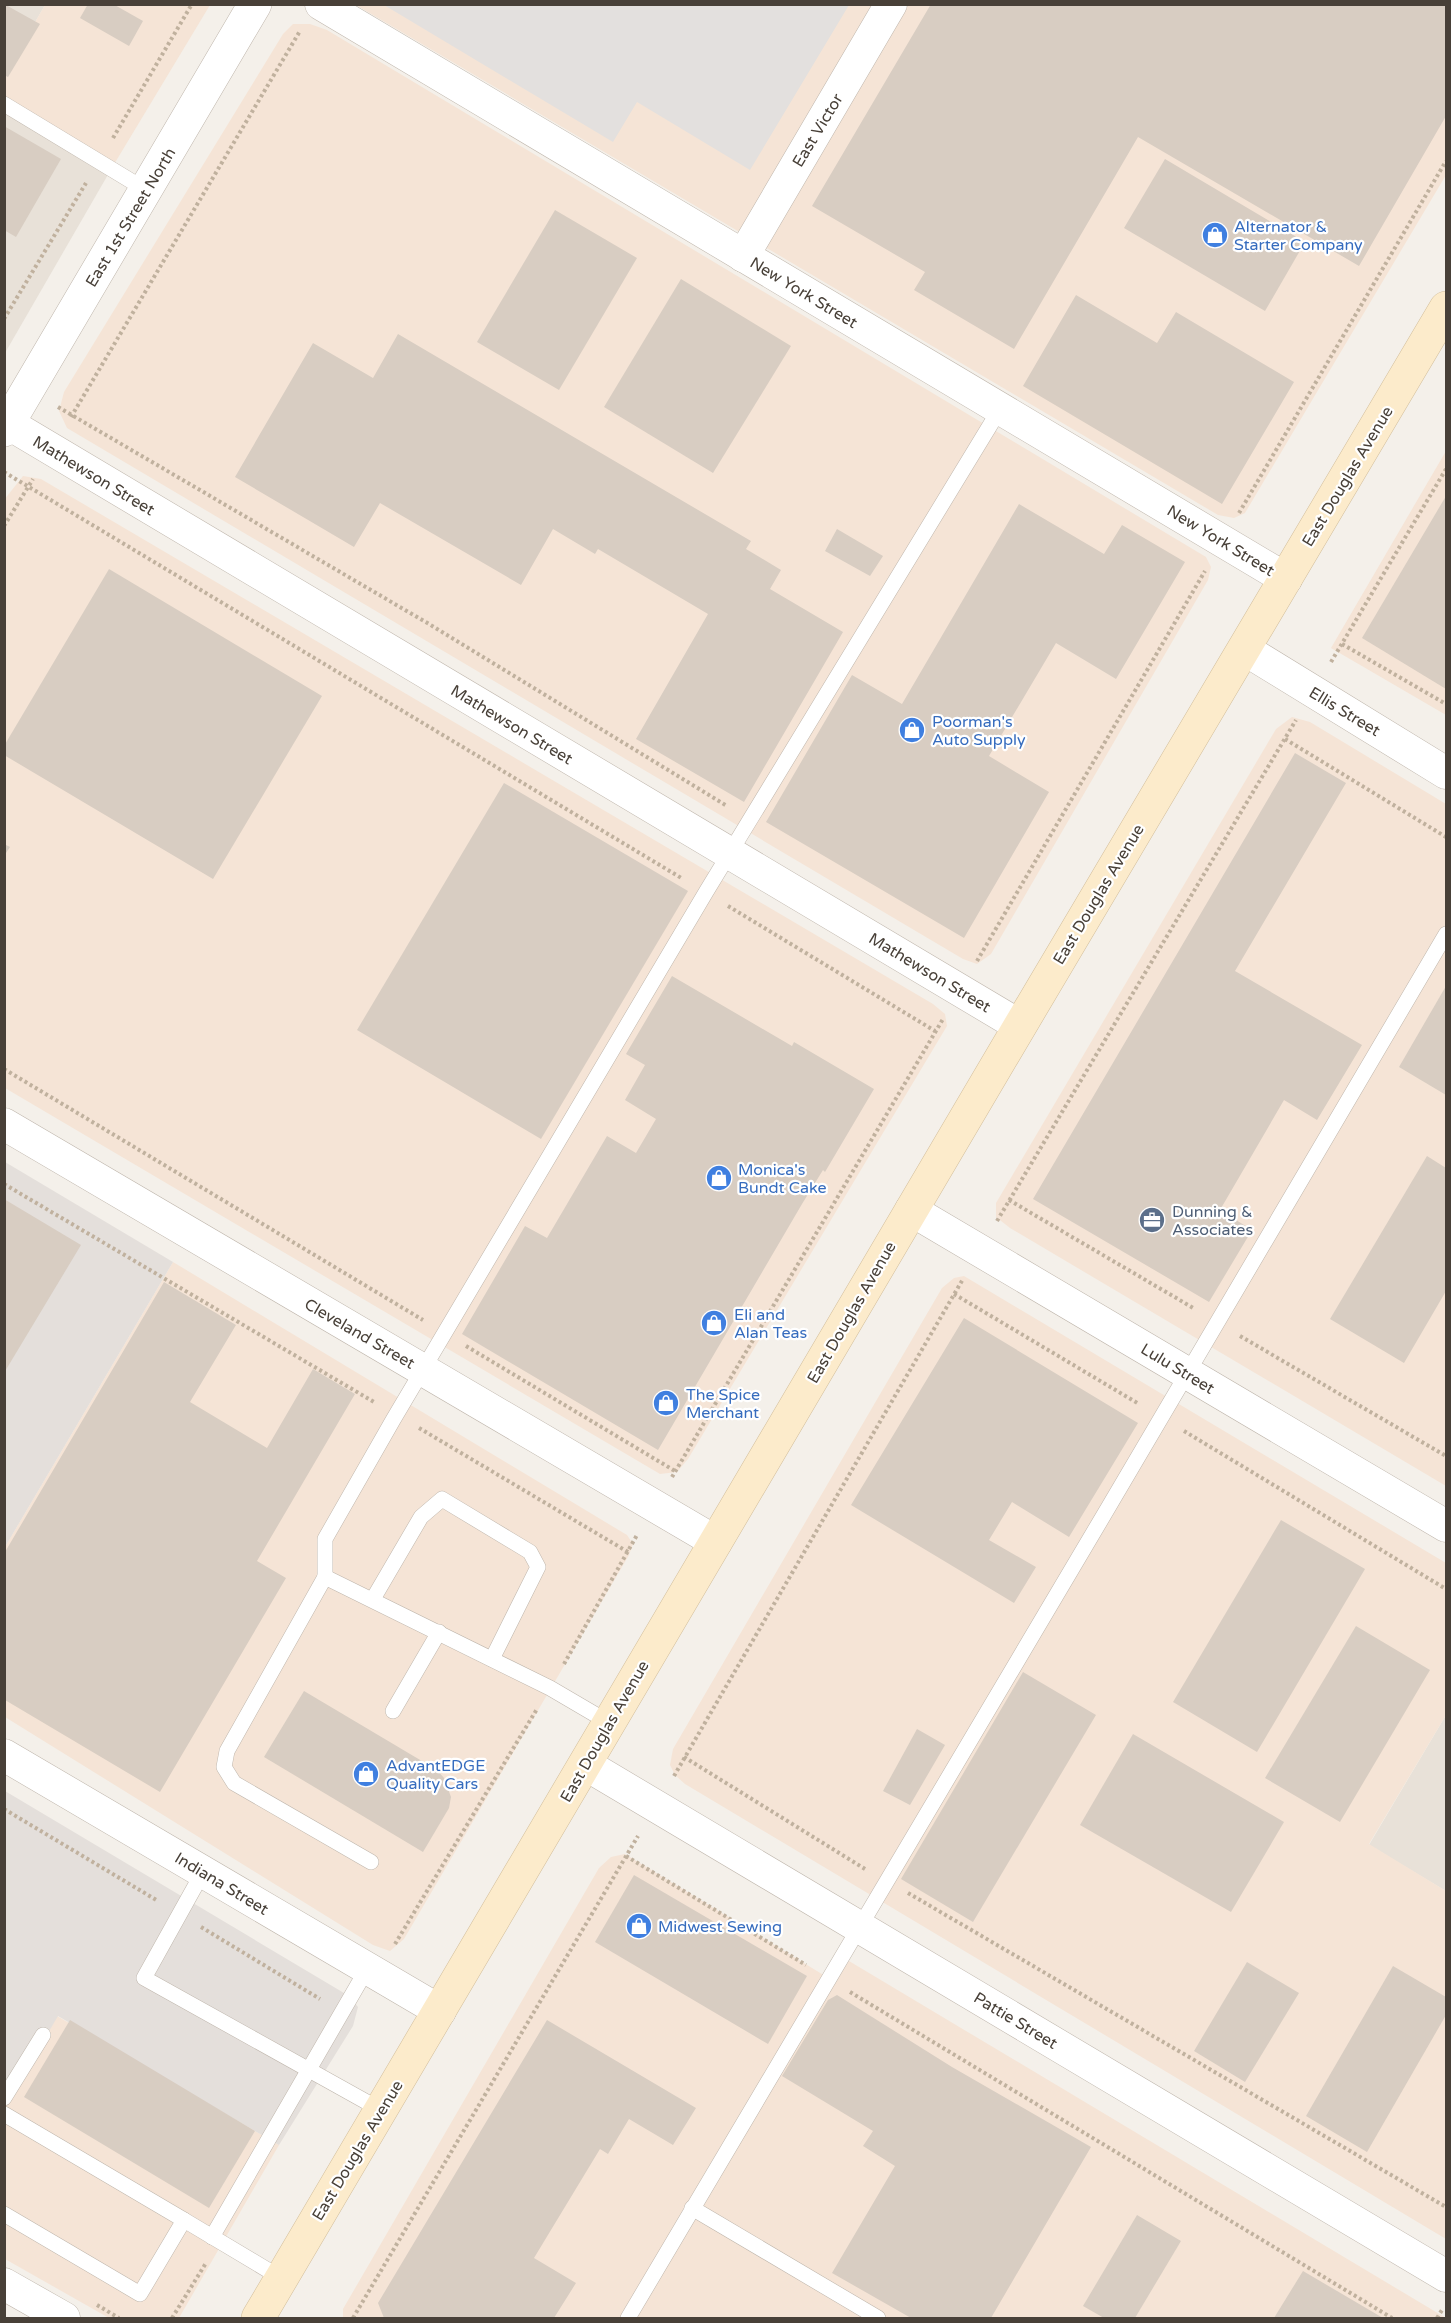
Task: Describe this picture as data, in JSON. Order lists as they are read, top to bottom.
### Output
{
  "streets": {
    "main road": ["East Douglas Avenue"],
    "street": [
      "East Victor",
      "East 1st Street North",
      "New York Street",
      "Mathewson Street",
      "Ellis Street",
      "Cleveland Street",
      "Lulu Street",
      "Indiana Street",
      "Pattie Street"
    ]
  },
  "crossings": [
    ["East Victor", "New York Street"],
    ["East 1st Street North", "Mathewson Street"],
    ["New York Street", "East Douglas Avenue"],
    ["Mathewson Street", "East Douglas Avenue"],
    ["East Douglas Avenue", "Ellis Street"],
    ["East Douglas Avenue", "Cleveland Street"],
    ["East Douglas Avenue", "Lulu Street"],
    ["East Douglas Avenue", "Indiana Street"],
    ["East Douglas Avenue", "Pattie Street"]
  ],
  "places": {
    "shop": [
      "Alternator & Starter Company",
      "Poorman's Auto Supply",
      "Monica's Bundt Cake",
      "Eli and Alan Teas",
      "The Spice Merchant",
      "AdvantEDGE Quality Cars",
      "Midwest Sewing"
    ],
    "office": ["Dunning & Associates"]
  }
}
